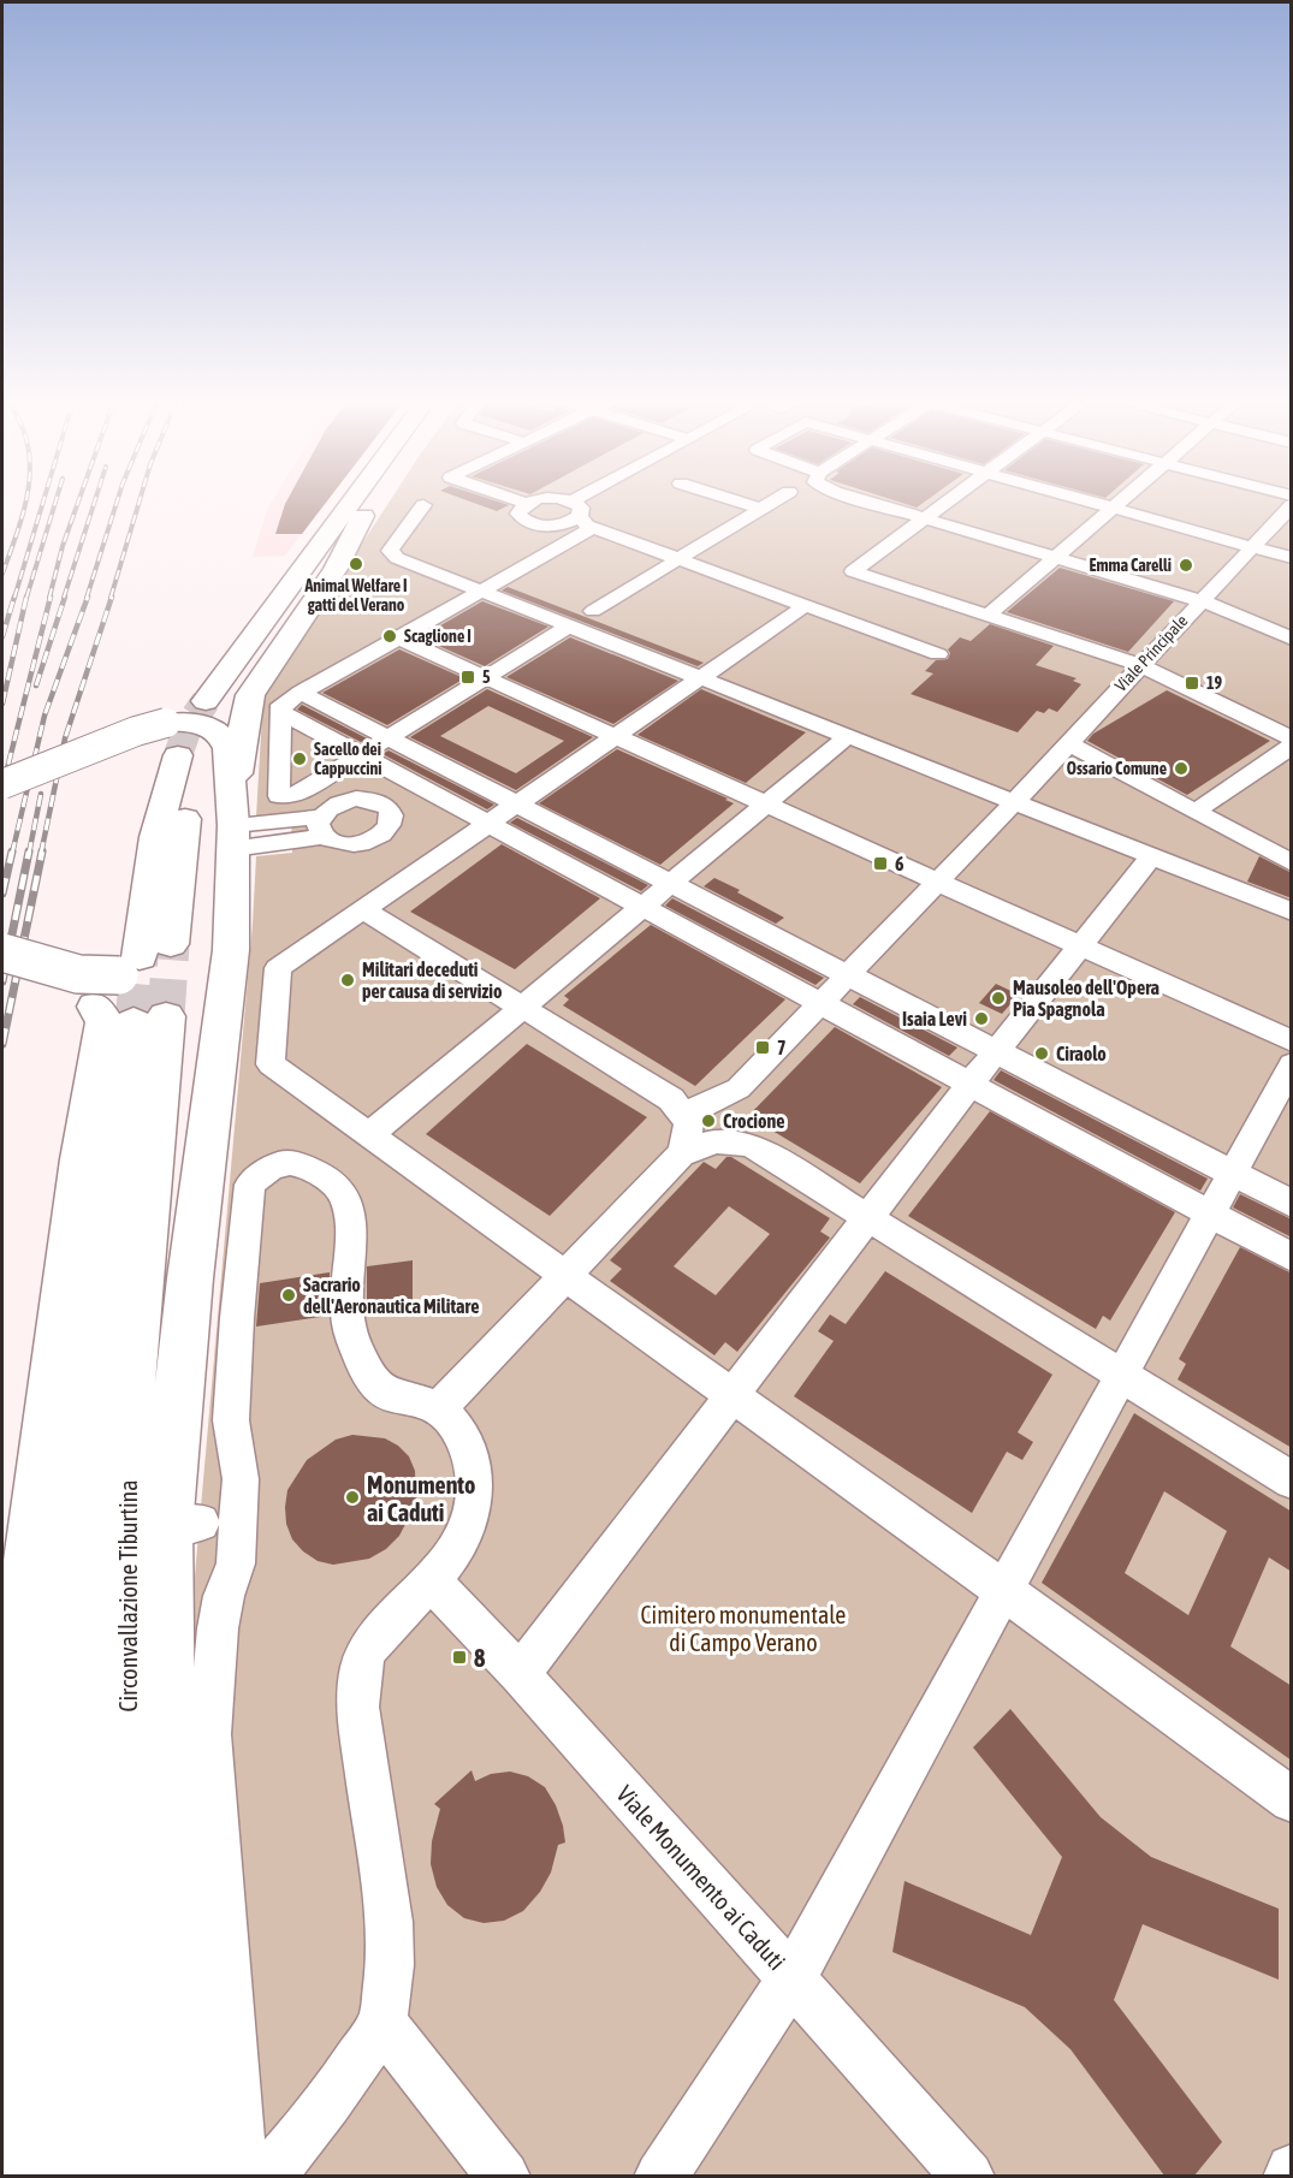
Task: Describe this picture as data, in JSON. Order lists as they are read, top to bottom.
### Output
{
  "streets": {
    "highway": ["Circonvallazione Tiburtina"],
    "lane": ["Viale Principale", "Viale Monumento ai Caduti"]
  },
  "parks": ["Cimitero monumentale di Campo Verano"],
  "places": {
    "other": [
      "Animal Welfare I gatti del Verano",
      "Emma Carelli",
      "Scaglione I",
      "Sacello dei Cappuccini",
      "Ossario Comune",
      "Militari deceduti per causa di servizio",
      "Mausoleo dell'Opera Pia Spagnola",
      "Isaia Levi",
      "Ciraolo",
      "Crocione",
      "Sacrario dell'Aeronautica Militare",
      "Monumento ai Caduti"
    ],
    "transit": [
      "5",
      "19",
      "6",
      "7",
      "8"
    ]
  }
}
